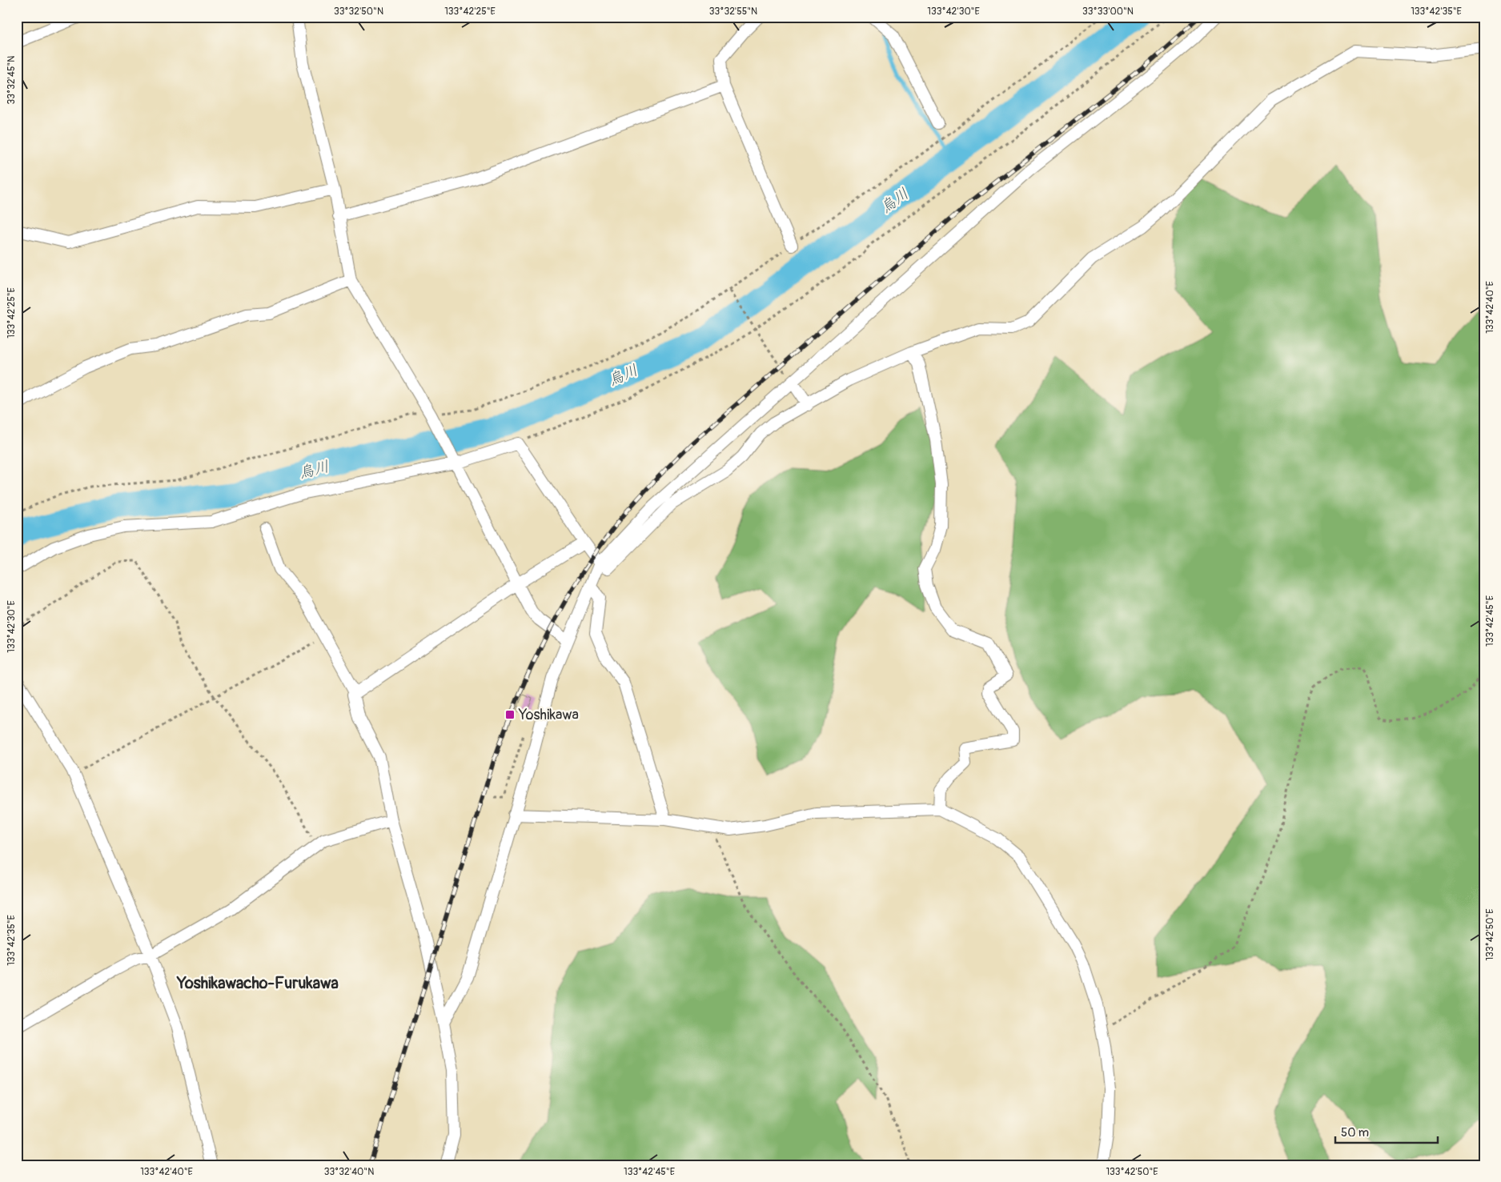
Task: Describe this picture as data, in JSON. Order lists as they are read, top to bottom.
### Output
{
  "districts": ["Yoshikawacho-Furukawa"],
  "water": ["烏川"],
  "places": {
    "transit": ["Yoshikawa"]
  },
  "scale_bar": "50 m",
  "coordinates": [
    "33°32'50\"N",
    "133°42'25\"E",
    "33°32'55\"N",
    "133°42'30\"E",
    "33°33'00\"N",
    "133°42'35\"E",
    "33°32'45\"N",
    "133°42'40\"E",
    "133°42'45\"E",
    "133°42'50\"E",
    "33°32'40\"N"
  ]
}
